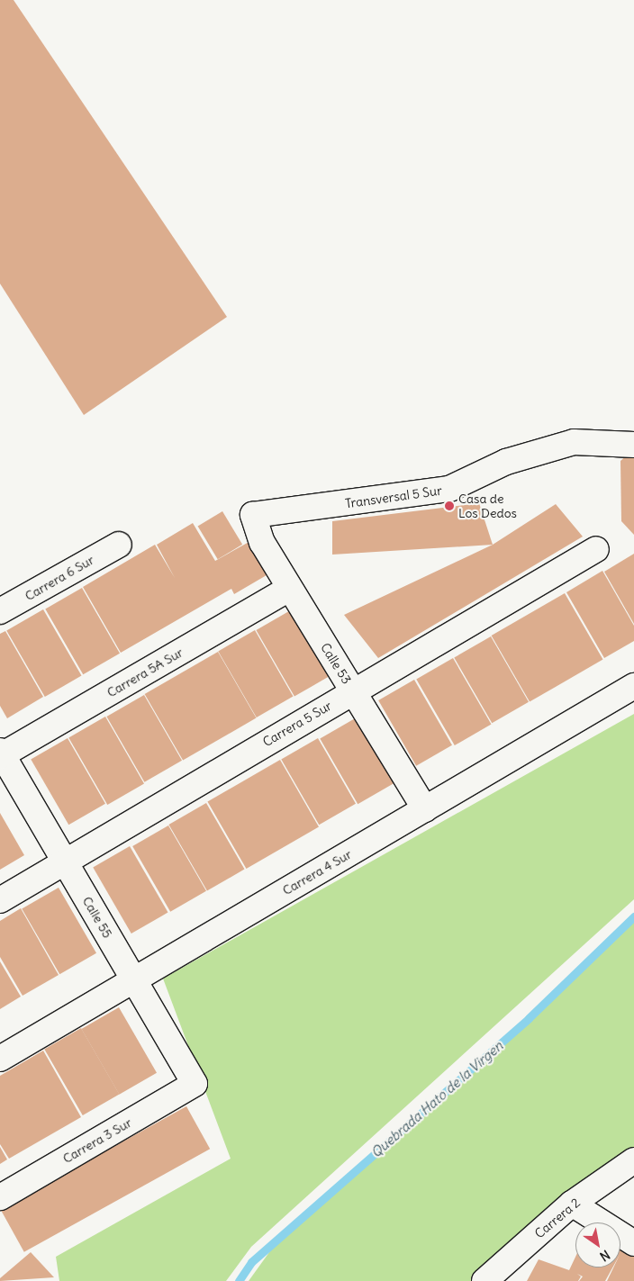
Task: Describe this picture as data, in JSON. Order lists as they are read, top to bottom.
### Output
{
  "streets": {
    "street": [
      "Transversal 5 Sur",
      "Carrera 6 Sur",
      "Calle 53",
      "Carrera 5A Sur",
      "Carrera 5 Sur",
      "Carrera 4 Sur",
      "Calle 55",
      "Carrera 3 Sur",
      "Carrera 2"
    ]
  },
  "crossings": [
    ["Transversal 5 Sur", "Calle 53"],
    ["Calle 53", "Carrera 5A Sur"],
    ["Calle 53", "Carrera 5 Sur"],
    ["Calle 53", "Carrera 4 Sur"],
    ["Carrera 5A Sur", "Calle 55"],
    ["Carrera 5 Sur", "Calle 55"],
    ["Carrera 4 Sur", "Calle 55"],
    ["Calle 55", "Carrera 3 Sur"]
  ],
  "water": ["Quebrada Hato de la Virgen"],
  "places": ["Casa de Los Dedos"],
  "north": "bottom right"
}
